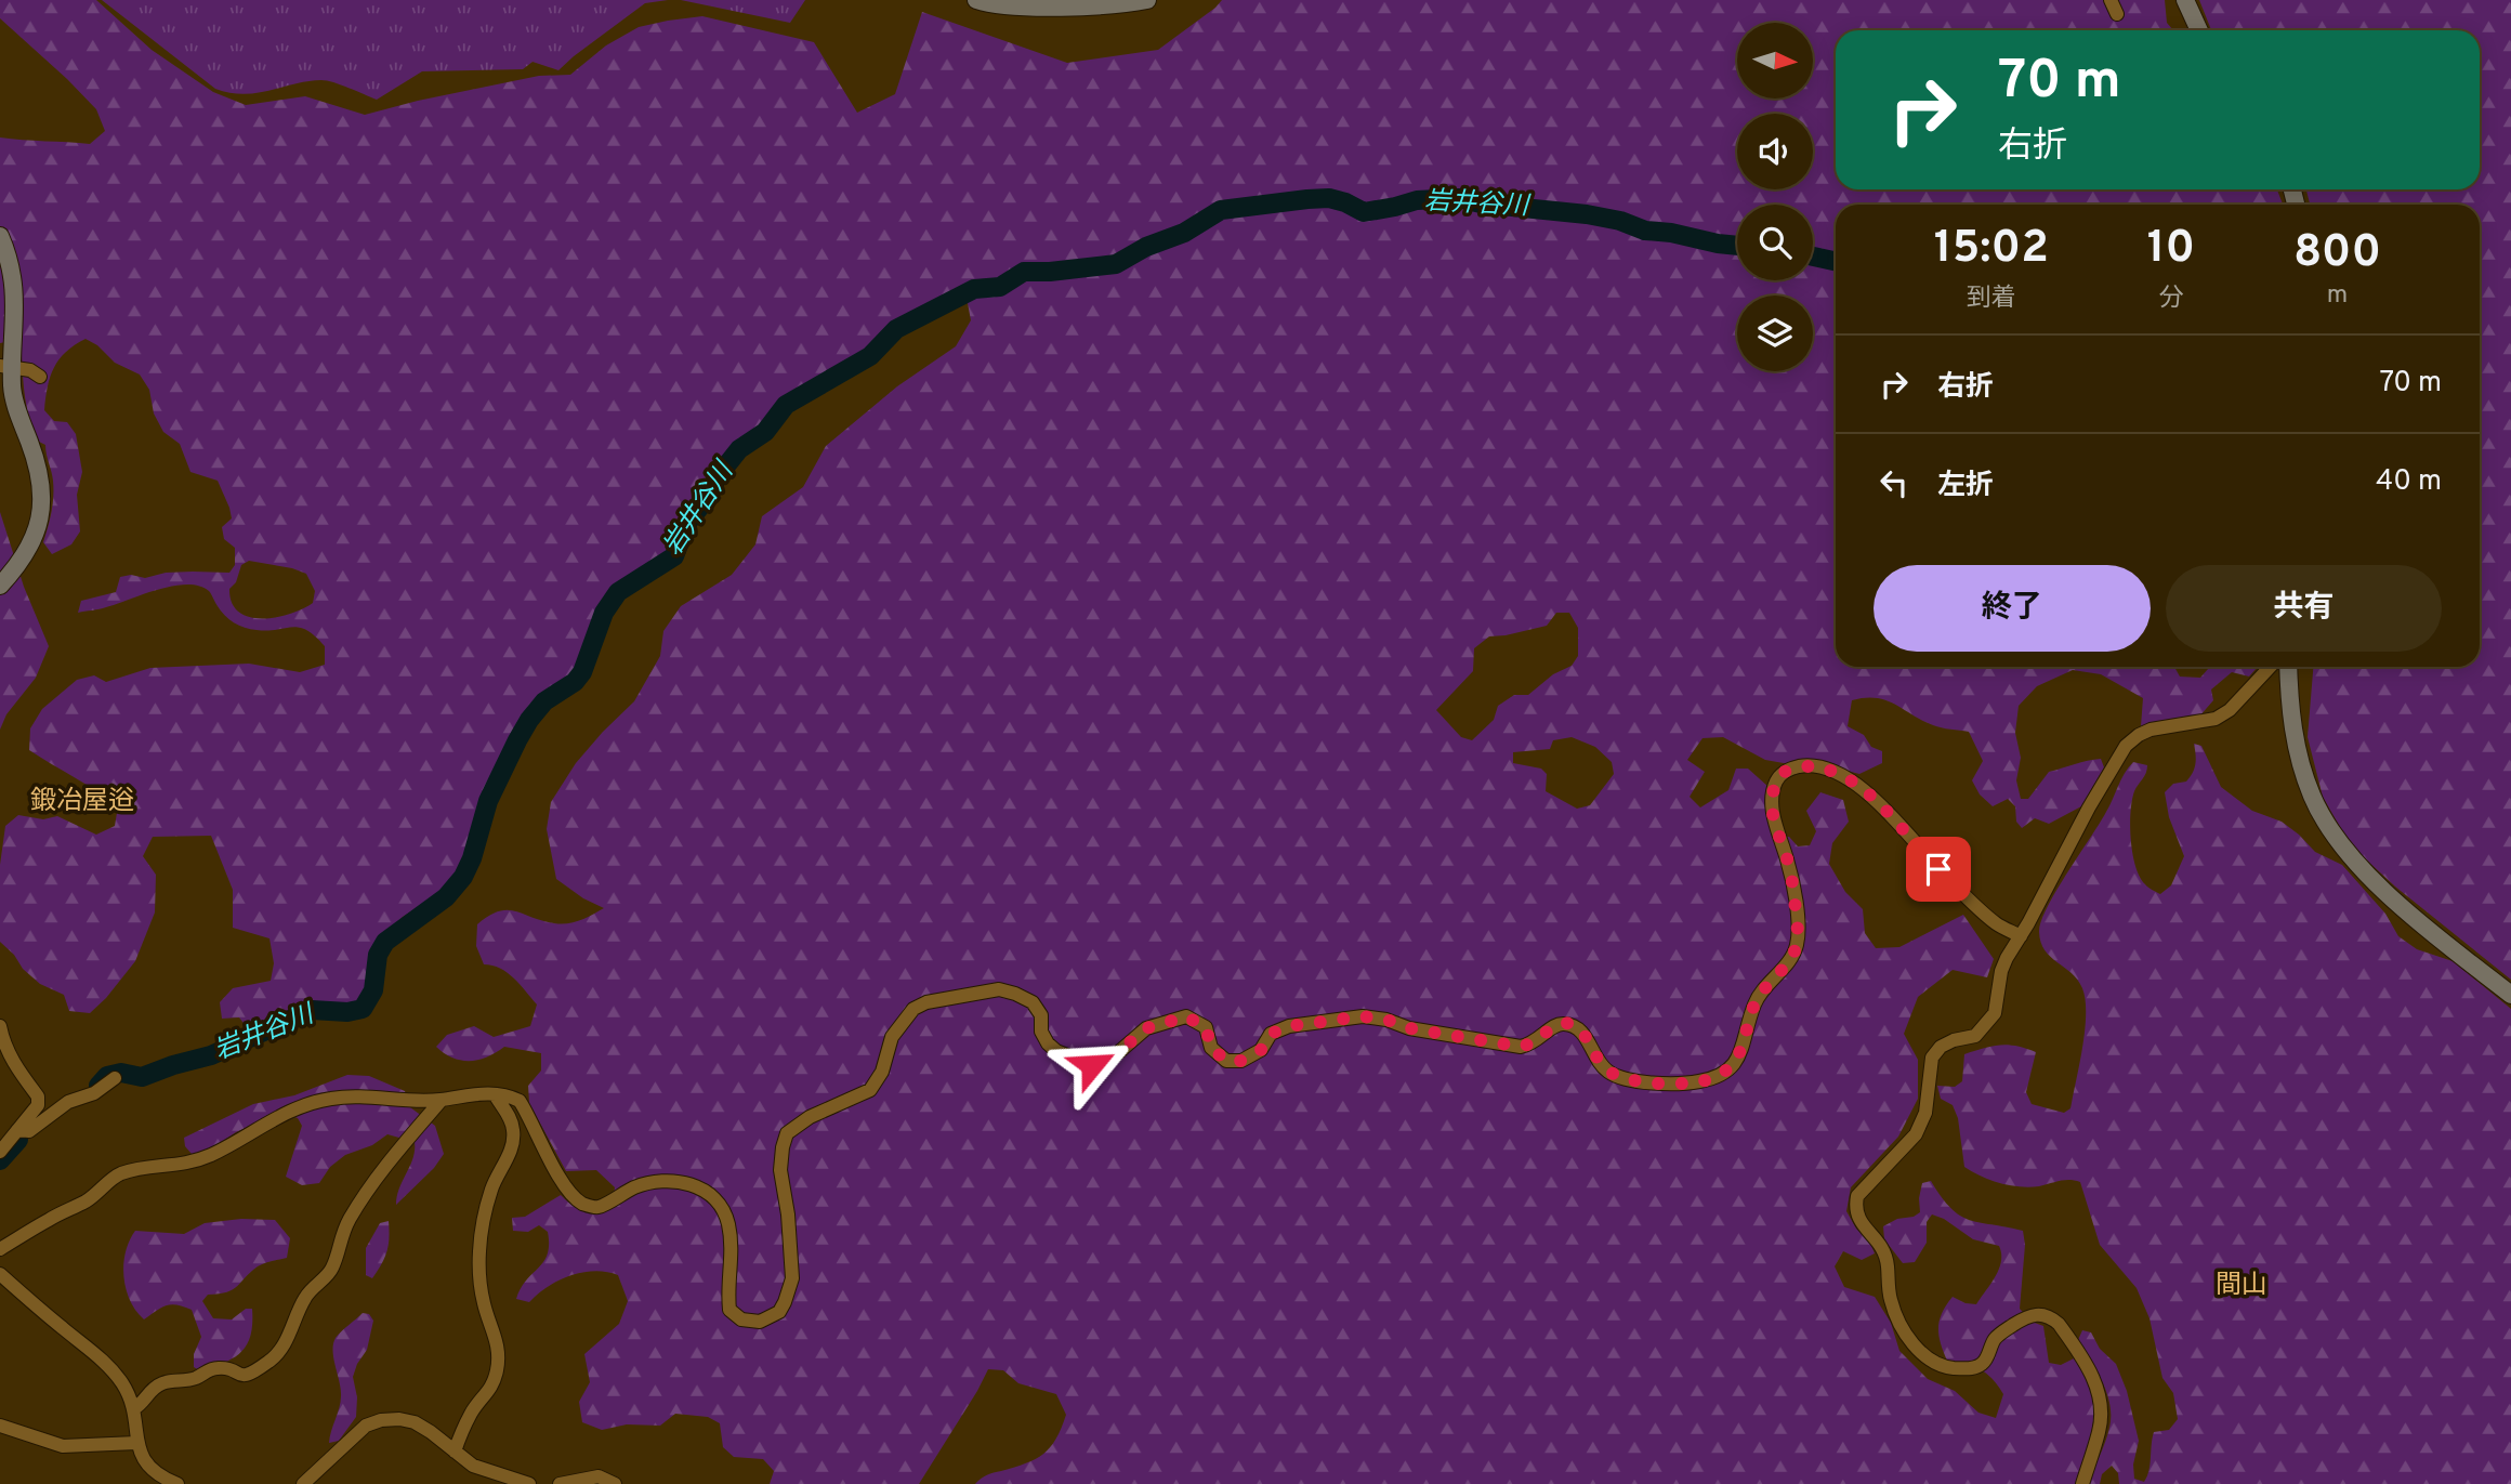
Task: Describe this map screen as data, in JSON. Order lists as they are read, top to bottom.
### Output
{
  "districts": ["鍛冶屋逧", "間山"],
  "water": ["岩井谷川"],
  "north": "right",
  "page": {
    "turn": ["70 m", "右折"],
    "eta": [
      "15:02",
      "到着",
      "10",
      "分",
      "800",
      "m"
    ],
    "list": [
      {
        "name": "右折",
        "value": "70 m"
      },
      {
        "name": "左折",
        "value": "40 m"
      }
    ],
    "buttons": ["終了", "共有"]
  }
}
